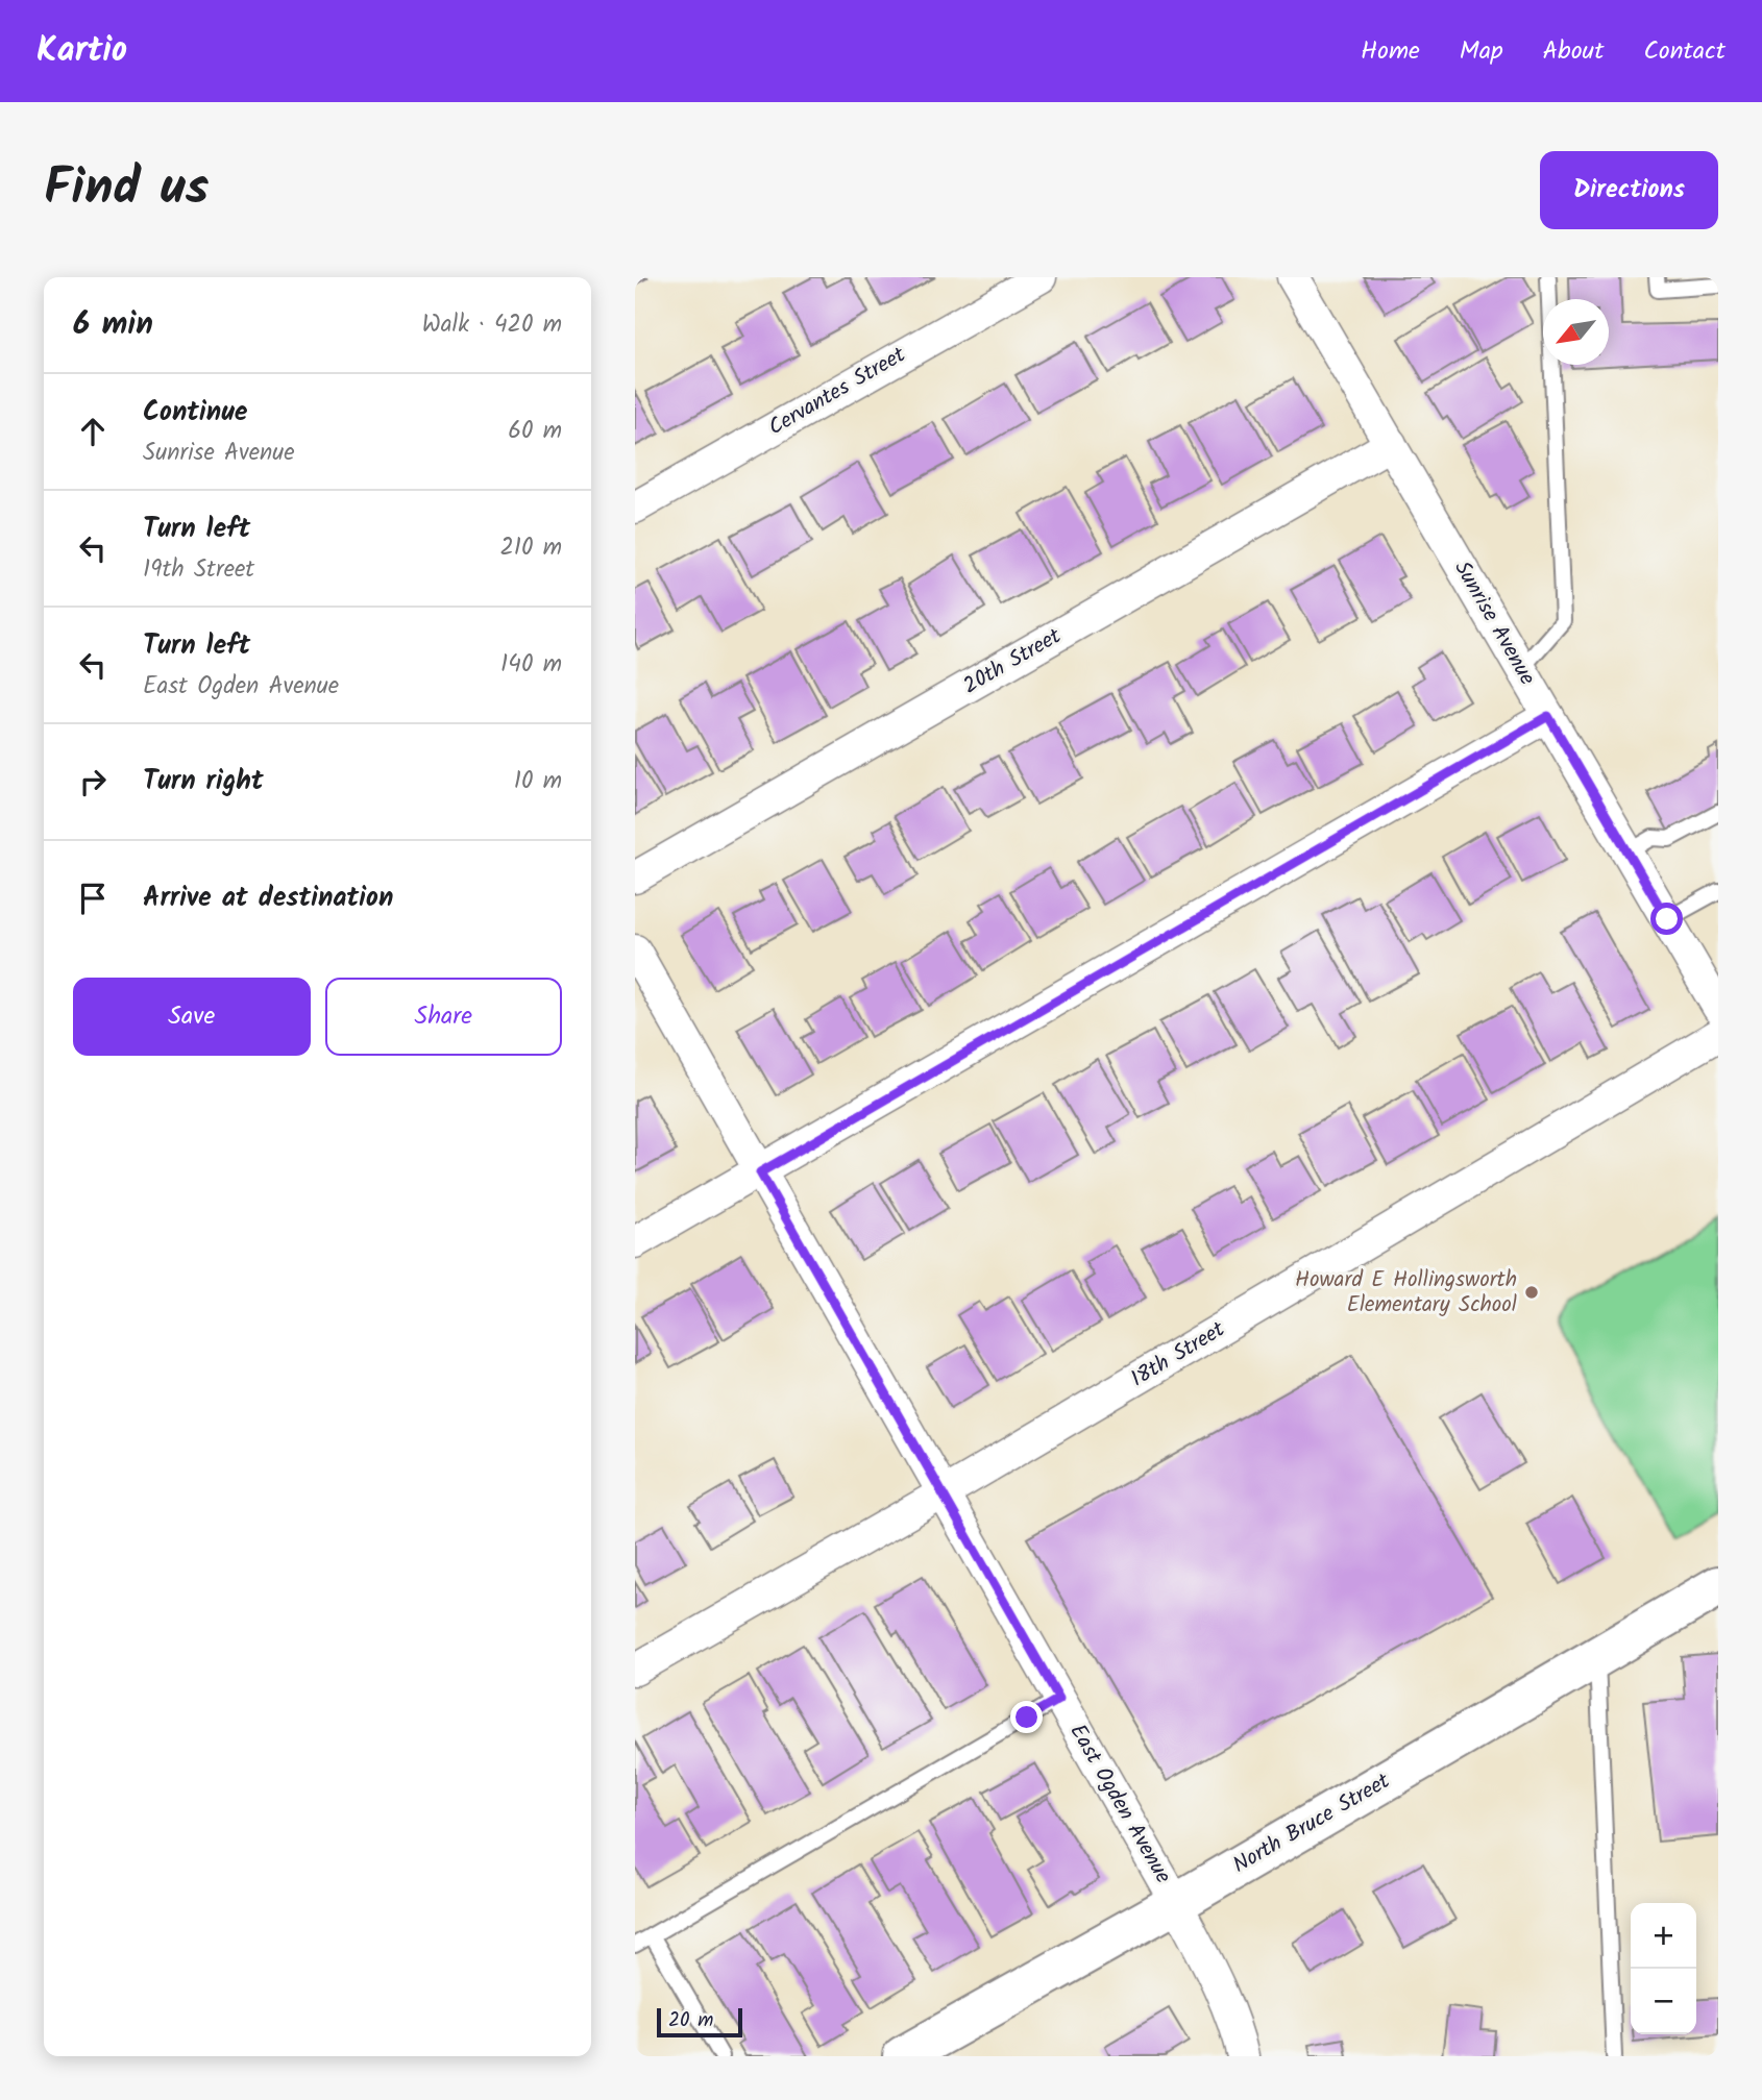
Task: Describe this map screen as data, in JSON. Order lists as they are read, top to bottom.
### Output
{
  "streets": {
    "street": [
      "Cervantes Street",
      "Sunrise Avenue",
      "20th Street",
      "18th Street",
      "East Ogden Avenue",
      "North Bruce Street"
    ]
  },
  "crossings": [
    ["Sunrise Avenue", "20th Street"],
    ["18th Street", "East Ogden Avenue"],
    ["East Ogden Avenue", "North Bruce Street"]
  ],
  "places": ["Howard E Hollingsworth Elementary School"],
  "scale_bar": "20 m",
  "north": "bottom left",
  "page": {
    "header": "Kartio",
    "nav": [
      "Home",
      "Map",
      "About",
      "Contact"
    ],
    "title": "Find us",
    "buttons": [
      "Directions",
      ["Save", "Share"]
    ],
    "heading": ["6 min", "Walk · 420 m"],
    "list": [
      ["Continue", "Sunrise Avenue", "60 m"],
      ["Turn left", "19th Street", "210 m"],
      ["Turn left", "East Ogden Avenue", "140 m"],
      ["Turn right", "10 m"],
      "Arrive at destination"
    ],
    "map_buttons": ["+", "−"],
    "scale": "20 m"
  }
}
